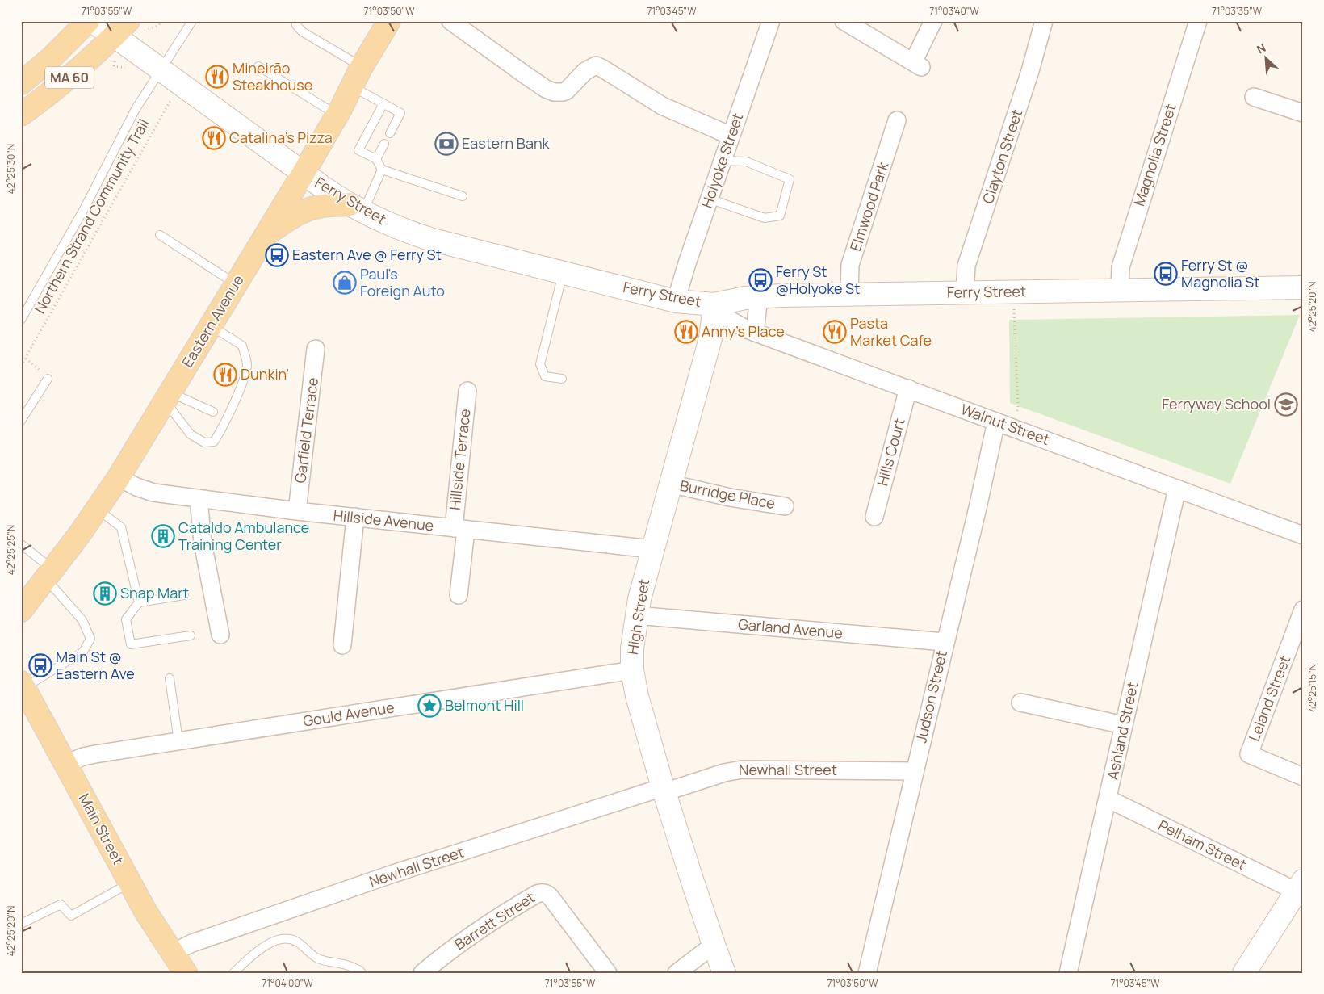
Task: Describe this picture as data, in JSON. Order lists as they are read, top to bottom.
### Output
{
  "streets": {
    "main road": [
      "MA 60",
      "Ferry Street",
      "Eastern Avenue",
      "High Street",
      "Main Street"
    ],
    "street": [
      "Magnolia Street",
      "Clayton Street",
      "Holyoke Street",
      "Elmwood Park",
      "Walnut Street",
      "Garfield Terrace",
      "Hills Court",
      "Hillside Terrace",
      "Burridge Place",
      "Hillside Avenue",
      "Garland Avenue",
      "Judson Street",
      "Leland Street",
      "Gould Avenue",
      "Ashland Street",
      "Newhall Street",
      "Pelham Street",
      "Barrett Street"
    ],
    "path": ["Northern Strand Community Trail"]
  },
  "crossings": [
    ["MA 60", "Ferry Street"],
    ["Magnolia Street", "Ferry Street"],
    ["Clayton Street", "Ferry Street"],
    ["Holyoke Street", "Ferry Street"],
    ["Ferry Street", "Elmwood Park"],
    ["Ferry Street", "Eastern Avenue"],
    ["Ferry Street", "Walnut Street"],
    ["Ferry Street", "High Street"],
    ["Eastern Avenue", "Hillside Avenue"],
    ["Walnut Street", "Hills Court"],
    ["Walnut Street", "High Street"],
    ["Walnut Street", "Judson Street"],
    ["Walnut Street", "Ashland Street"],
    ["Garfield Terrace", "Hillside Avenue"],
    ["Hillside Terrace", "Hillside Avenue"],
    ["Burridge Place", "High Street"],
    ["Hillside Avenue", "High Street"],
    ["High Street", "Garland Avenue"],
    ["High Street", "Gould Avenue"],
    ["High Street", "Newhall Street"],
    ["Garland Avenue", "Judson Street"],
    ["Judson Street", "Newhall Street"],
    ["Gould Avenue", "Main Street"],
    ["Ashland Street", "Pelham Street"],
    ["Newhall Street", "Main Street"]
  ],
  "places": {
    "restaurant": [
      "Mineirão Steakhouse",
      "Catalina's Pizza",
      "Anny's Place",
      "Pasta Market Cafe",
      "Dunkin'"
    ],
    "bank": ["Eastern Bank"],
    "bus stop": [
      "Eastern Ave @ Ferry St",
      "Ferry St @ Magnolia St",
      "Ferry St @Holyoke St",
      "Main St @ Eastern Ave"
    ],
    "shop": ["Paul's Foreign Auto"],
    "school or university": ["Ferryway School"],
    "building": ["Cataldo Ambulance Training Center", "Snap Mart"],
    "place": ["Belmont Hill"]
  },
  "north": "top left",
  "coordinates": [
    "71°03'55\"W",
    "71°03'50\"W",
    "71°03'45\"W",
    "71°03'40\"W",
    "71°03'35\"W",
    "42°25'30\"N",
    "42°25'20\"N",
    "42°25'25\"N",
    "42°25'15\"N",
    "71°04'00\"W"
  ]
}
